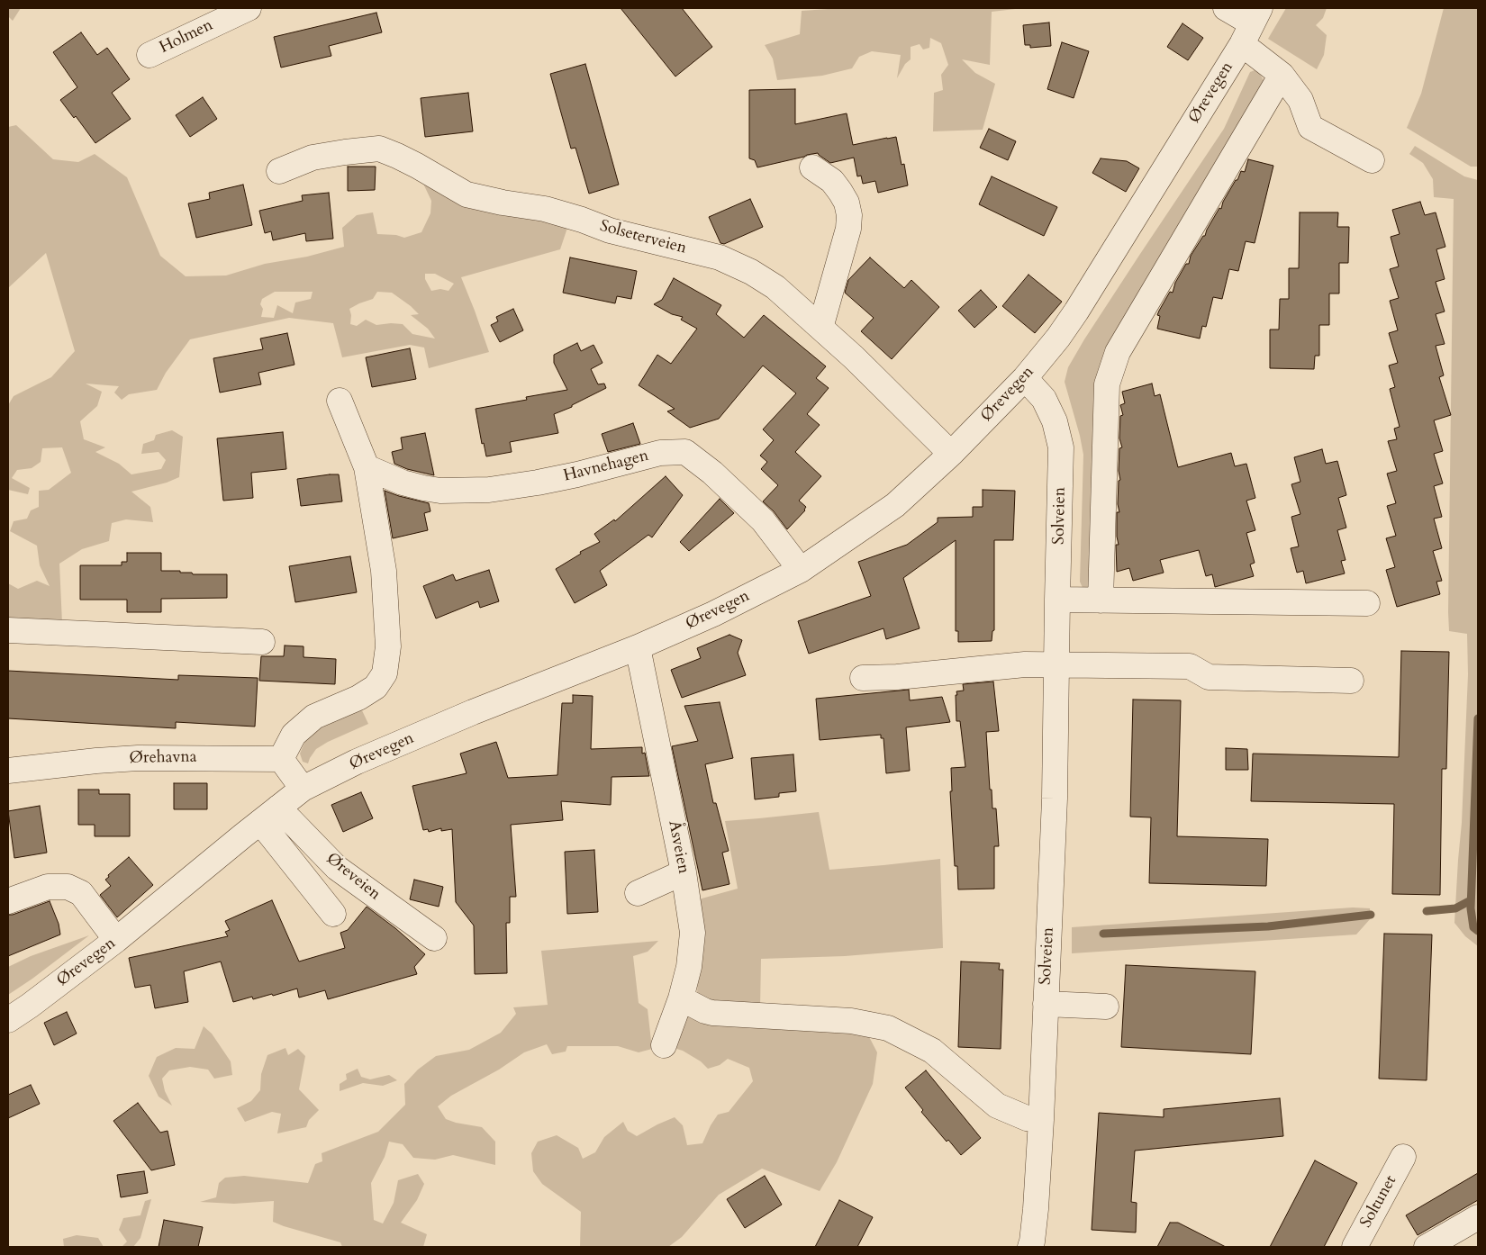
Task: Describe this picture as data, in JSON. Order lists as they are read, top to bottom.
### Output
{
  "streets": {
    "street": [
      "Holmen",
      "Ørevegen",
      "Solseterveien",
      "Havnehagen",
      "Solveien",
      "Ørehavna",
      "Åsveien",
      "Øreveien",
      "Soltunet"
    ]
  },
  "crossings": [
    ["Ørevegen", "Solseterveien"],
    ["Ørevegen", "Havnehagen"],
    ["Ørevegen", "Solveien"],
    ["Ørevegen", "Åsveien"],
    ["Ørevegen", "Øreveien"]
  ]
}
